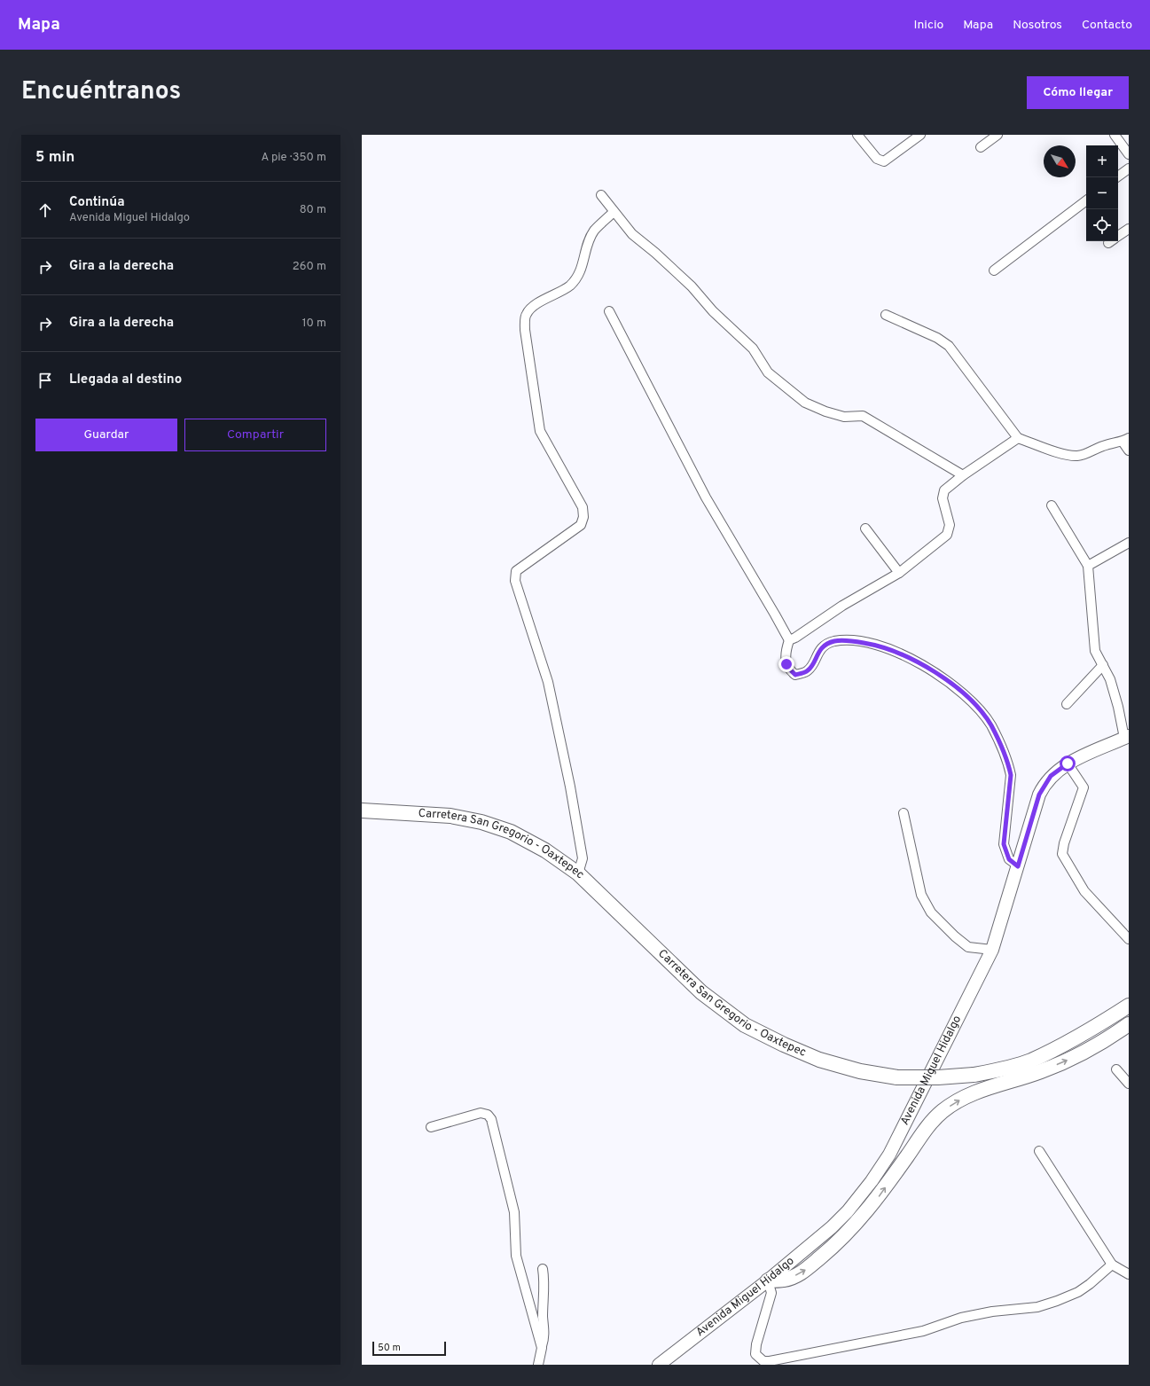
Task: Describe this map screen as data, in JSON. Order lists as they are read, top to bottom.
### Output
{
  "streets": {
    "main road": ["Carretera San Gregorio - Oaxtepec", "Avenida Miguel Hidalgo"]
  },
  "scale_bar": "50 m",
  "north": "bottom right",
  "page": {
    "header": "Mapa",
    "nav": [
      "Inicio",
      "Mapa",
      "Nosotros",
      "Contacto"
    ],
    "title": "Encuéntranos",
    "buttons": [
      "Cómo llegar",
      ["Guardar", "Compartir"]
    ],
    "heading": ["5 min", "A pie · 350 m"],
    "map_buttons": ["+", "−"],
    "list": [
      ["Continúa", "Avenida Miguel Hidalgo", "80 m"],
      ["Gira a la derecha", "260 m"],
      ["Gira a la derecha", "10 m"],
      "Llegada al destino"
    ],
    "scale": "50 m"
  }
}
